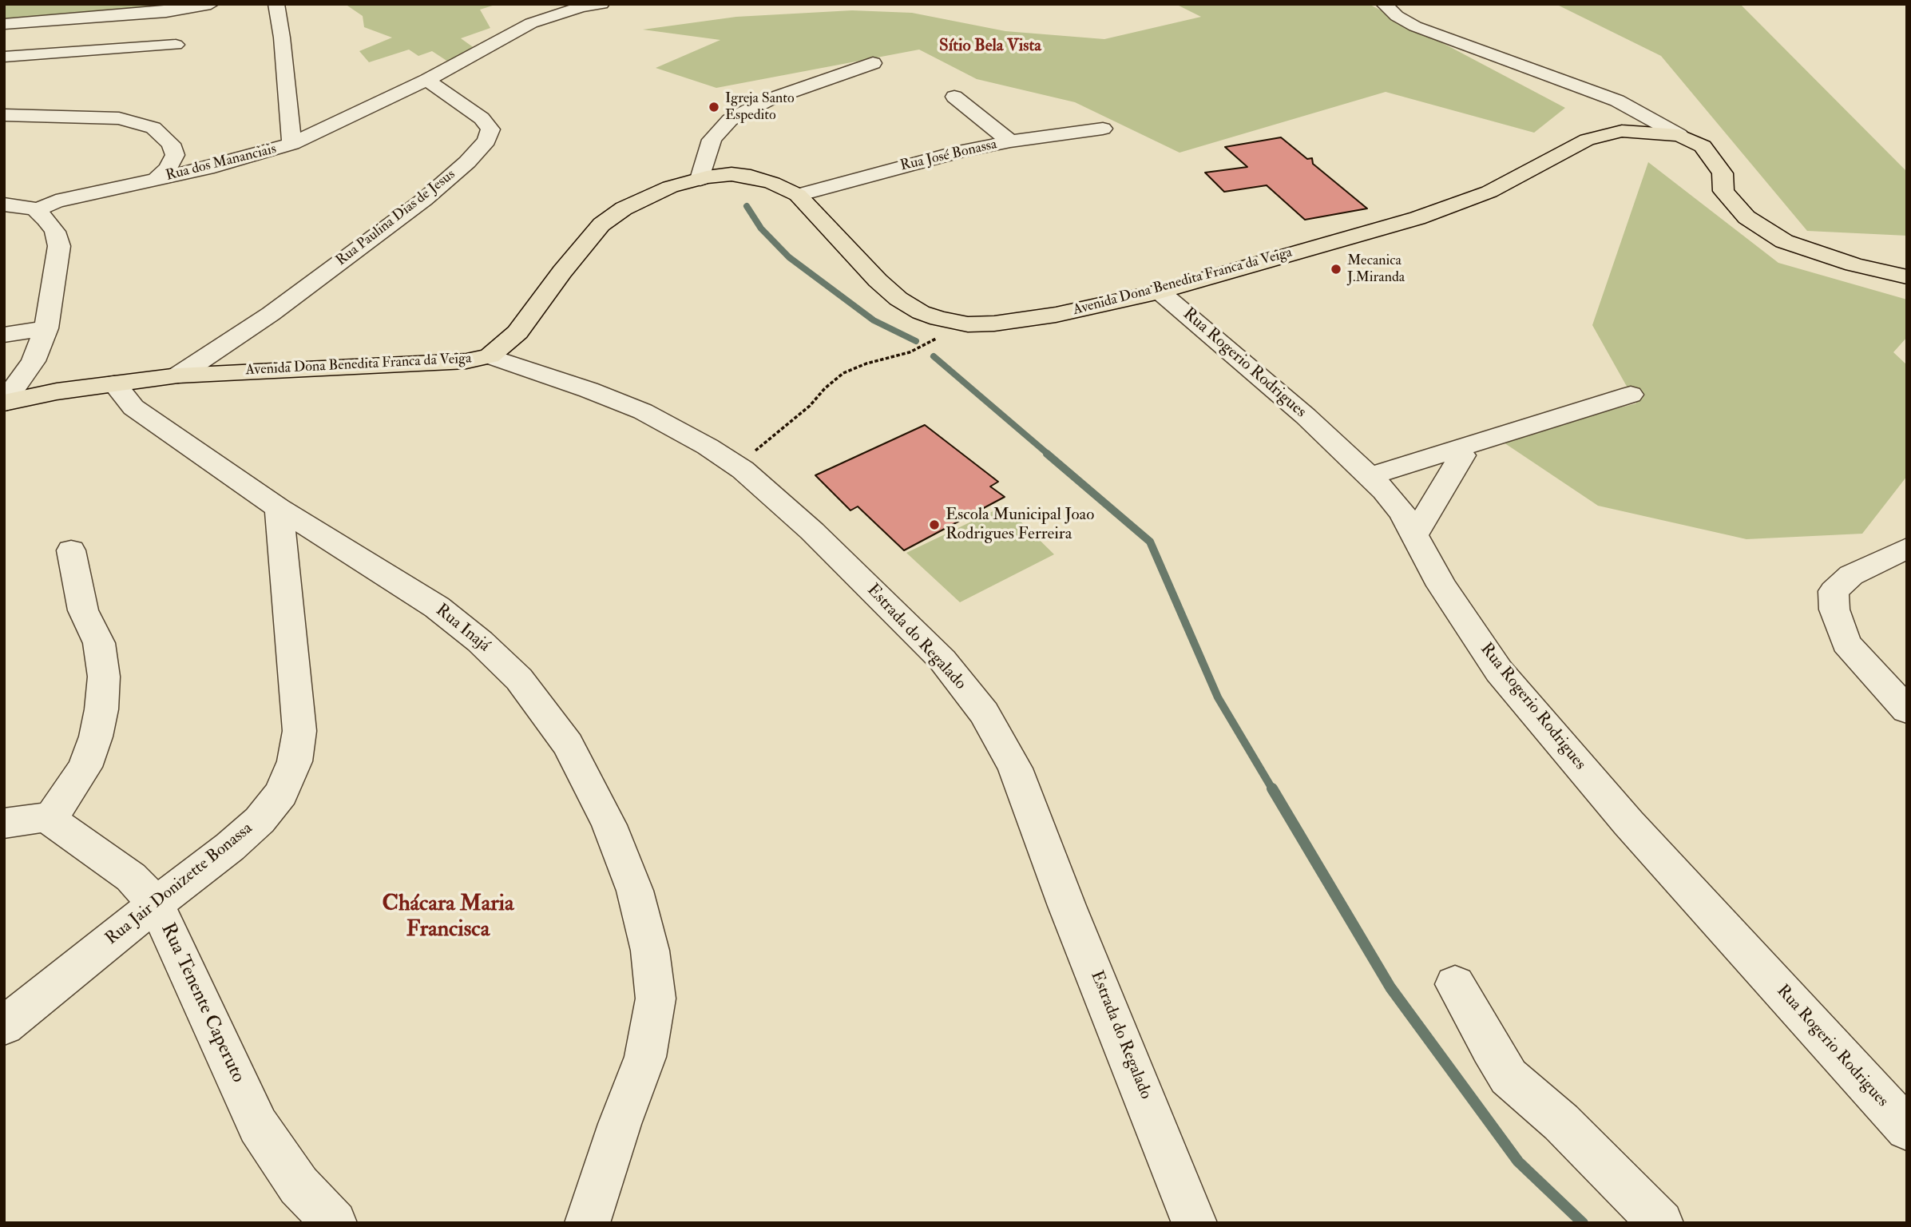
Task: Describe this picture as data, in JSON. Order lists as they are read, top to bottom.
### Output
{
  "streets": {
    "main road": ["Avenida Dona Benedita Franca da Veiga"],
    "street": [
      "Rua José Bonassa",
      "Rua dos Mananciais",
      "Rua Paulina Dias de Jesus",
      "Rua Rogerio Rodrigues",
      "Rua Inajá",
      "Estrada do Regalado",
      "Rua Jair Donizette Bonassa",
      "Rua Tenente Caperuto"
    ]
  },
  "crossings": [
    ["Rua José Bonassa", "Avenida Dona Benedita Franca da Veiga"],
    ["Rua dos Mananciais", "Rua Paulina Dias de Jesus"],
    ["Rua Paulina Dias de Jesus", "Avenida Dona Benedita Franca da Veiga"],
    ["Avenida Dona Benedita Franca da Veiga", "Rua Rogerio Rodrigues"],
    ["Avenida Dona Benedita Franca da Veiga", "Rua Inajá"],
    ["Avenida Dona Benedita Franca da Veiga", "Estrada do Regalado"],
    ["Rua Inajá", "Rua Jair Donizette Bonassa"],
    ["Rua Jair Donizette Bonassa", "Rua Tenente Caperuto"]
  ],
  "districts": ["Sítio Bela Vista", "Chácara Maria Francisca"],
  "places": ["Igreja Santo Espedito", "Mecanica J.Miranda", "Escola Municipal Joao Rodrigues Ferreira"]
}
